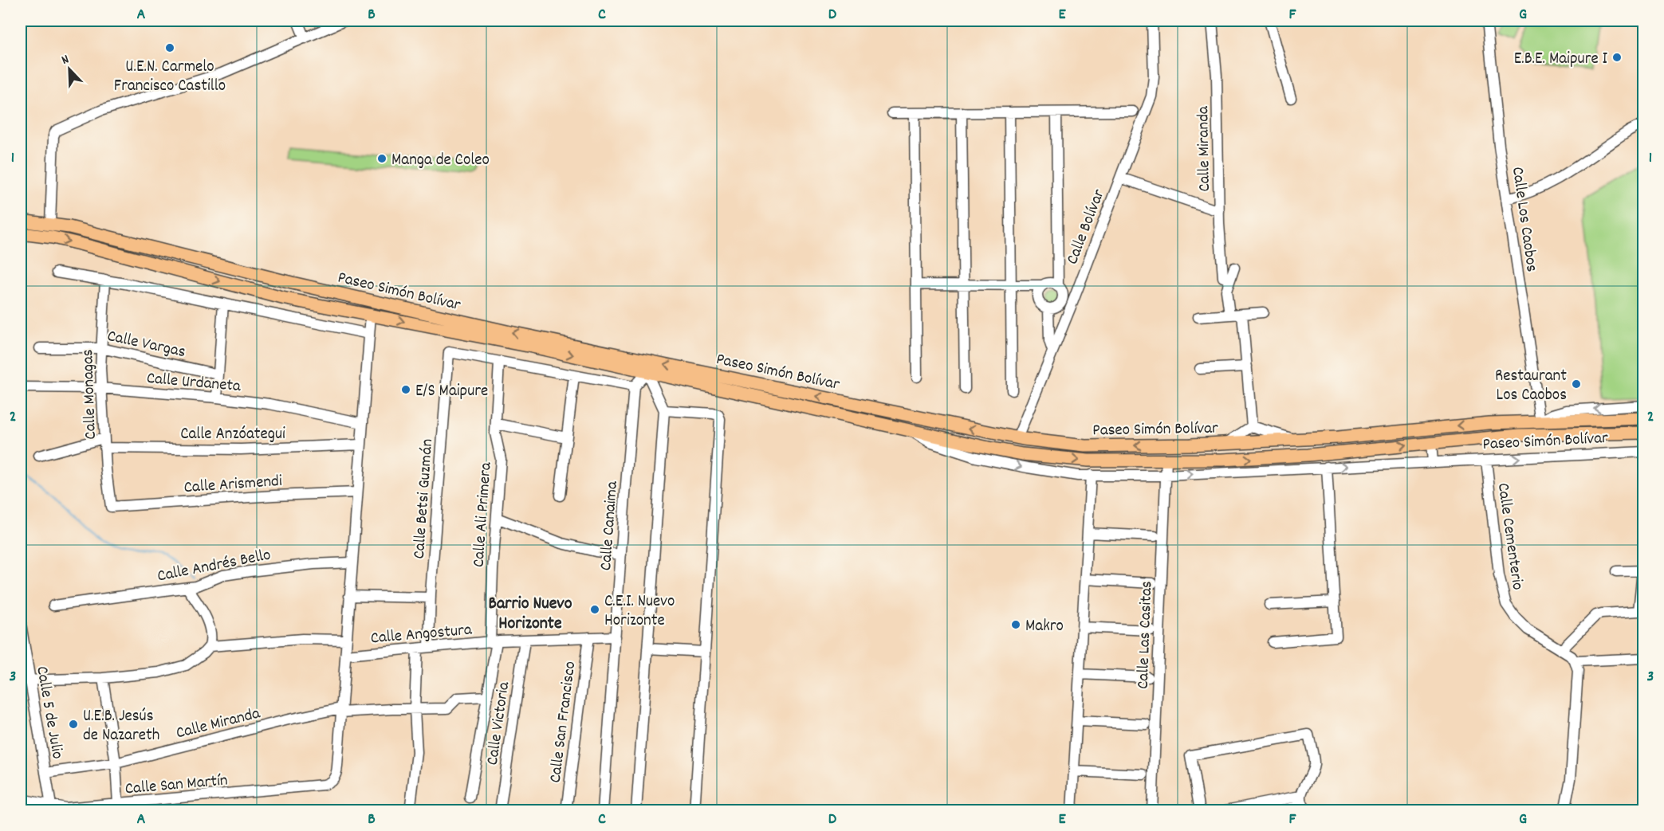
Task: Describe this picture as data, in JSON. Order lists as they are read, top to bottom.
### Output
{
  "streets": {
    "main road": ["Paseo Simón Bolívar"],
    "street": [
      "Calle Miranda",
      "Calle Los Caobos",
      "Calle Bolívar",
      "Calle Vargas",
      "Calle Urdaneta",
      "Calle Monagas",
      "Calle Anzóategui",
      "Calle Arismendi",
      "Calle Betsi Guzmán",
      "Calle Ali Primera",
      "Calle Canaima",
      "Calle Cementerio",
      "Calle Andrés Bello",
      "Calle Angostura",
      "Calle Las Casitas",
      "Calle 5 de Julio",
      "Calle San Francisco",
      "Calle Victoria",
      "Calle San Martín"
    ]
  },
  "crossings": [
    ["Calle Miranda", "Calle Ali Primera"],
    ["Calle Miranda", "Calle 5 de Julio"],
    ["Calle Miranda", "Calle San Martín"],
    ["Calle Los Caobos", "Paseo Simón Bolívar"],
    ["Calle Bolívar", "Paseo Simón Bolívar"],
    ["Paseo Simón Bolívar", "Calle Cementerio"],
    ["Paseo Simón Bolívar", "Calle Las Casitas"],
    ["Calle Vargas", "Calle Monagas"],
    ["Calle Urdaneta", "Calle Monagas"],
    ["Calle Monagas", "Calle Anzóategui"],
    ["Calle Monagas", "Calle Arismendi"],
    ["Calle Betsi Guzmán", "Calle Ali Primera"],
    ["Calle Betsi Guzmán", "Calle Angostura"],
    ["Calle Ali Primera", "Calle Angostura"],
    ["Calle Canaima", "Calle Angostura"],
    ["Calle Angostura", "Calle San Francisco"],
    ["Calle Angostura", "Calle Victoria"],
    ["Calle 5 de Julio", "Calle San Martín"]
  ],
  "districts": ["Barrio Nuevo Horizonte"],
  "places": [
    "U.E.N. Carmelo Francisco Castillo",
    "E.B.E. Maipure I",
    "Manga de Coleo",
    "Restaurant Los Caobos",
    "E/S Maipure",
    "C.E.I. Nuevo Horizonte",
    "Makro",
    "U.E.B. Jesús de Nazareth"
  ],
  "north": "top left",
  "grid": {
    "columns": [
      "A",
      "B",
      "C",
      "D",
      "E",
      "F",
      "G"
    ],
    "rows": ["1", "2", "3"]
  }
}
